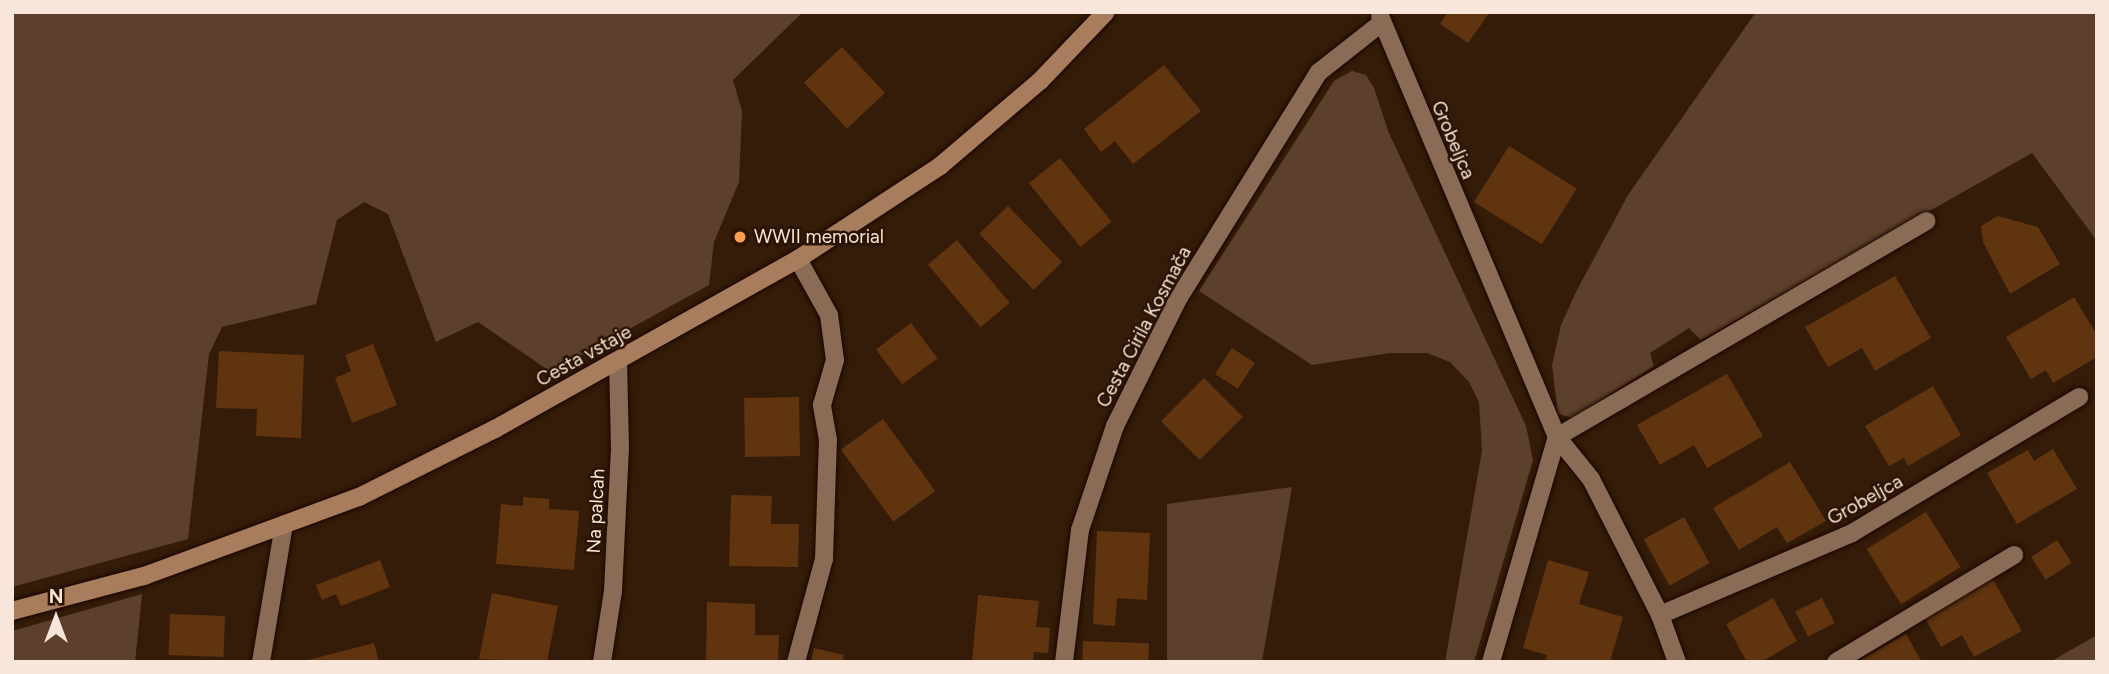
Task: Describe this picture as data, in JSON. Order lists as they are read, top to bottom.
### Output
{
  "streets": {
    "main road": ["Cesta vstaje"],
    "street": ["Grobeljca", "Cesta Cirila Kosmača", "Na palcah"]
  },
  "crossings": [
    ["Grobeljca", "Cesta Cirila Kosmača"],
    ["Cesta vstaje", "Na palcah"]
  ],
  "places": ["WWII memorial"],
  "north": "top"
}
